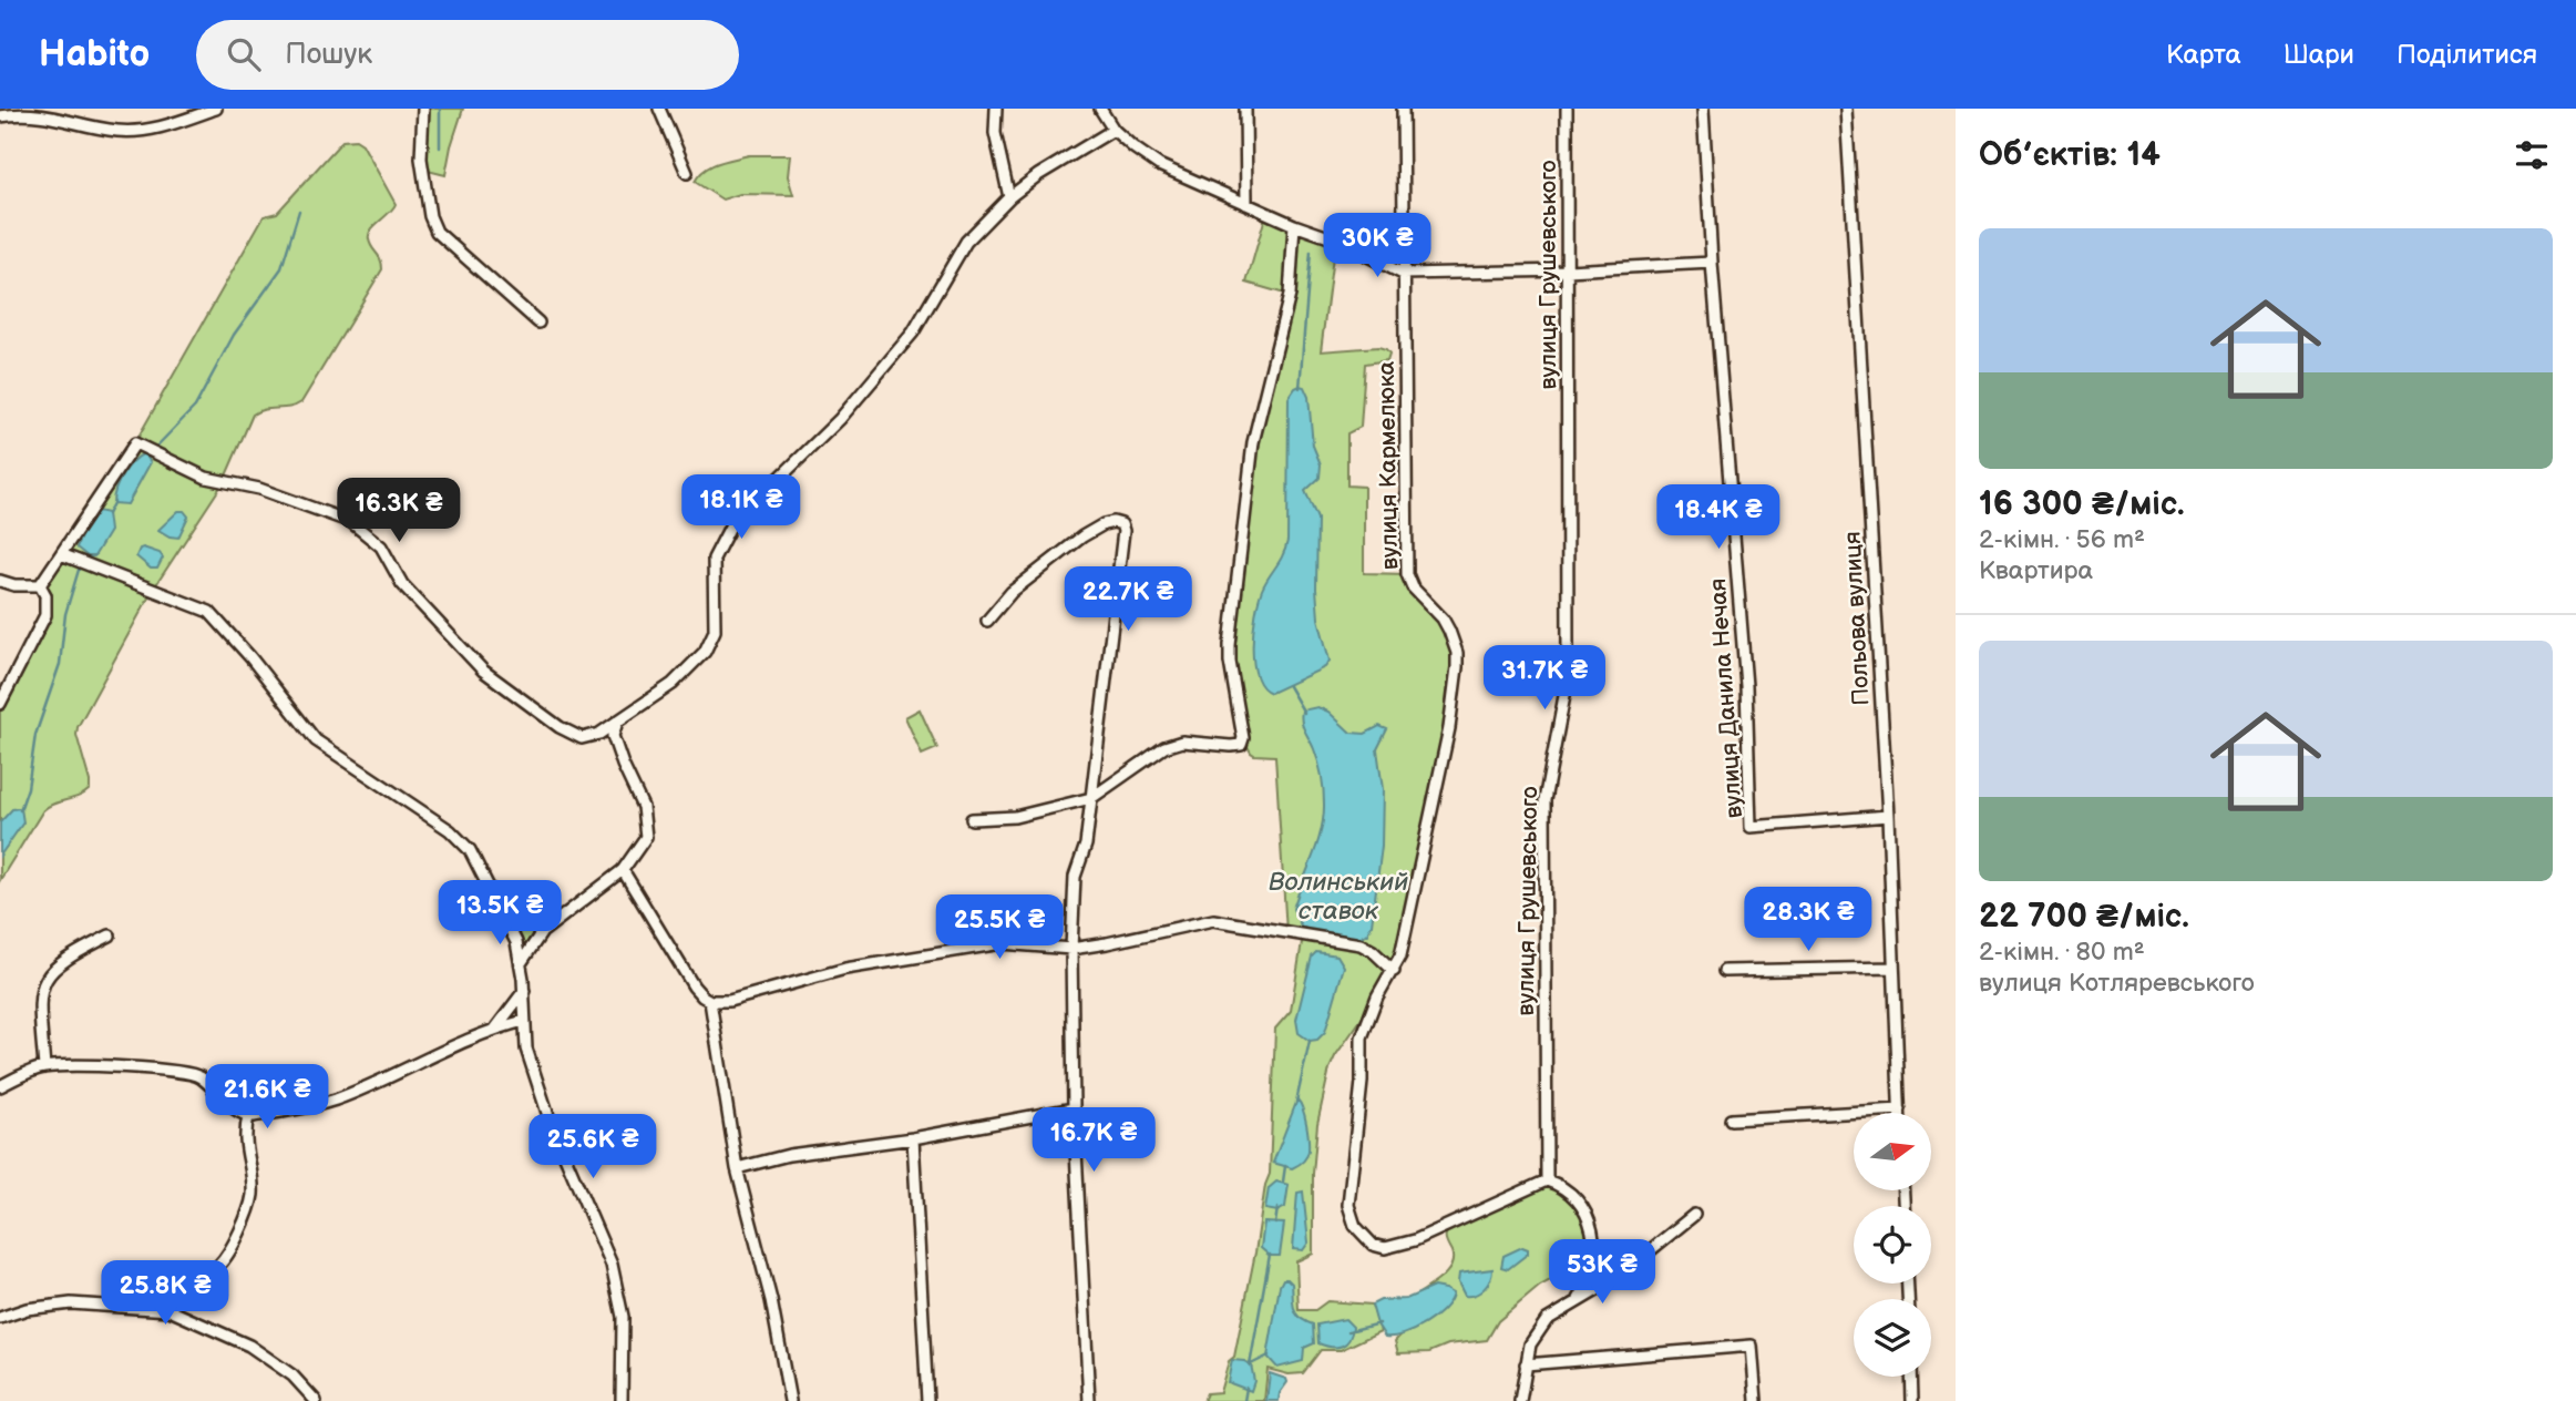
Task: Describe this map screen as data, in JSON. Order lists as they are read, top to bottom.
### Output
{
  "streets": {
    "street": [
      "вулиця Грушевського",
      "вулиця Кармелюка",
      "Польова вулиця",
      "вулиця Данила Нечая"
    ]
  },
  "crossings": [
    ["вулиця Грушевського", "вулиця Кармелюка"],
    ["Польова вулиця", "вулиця Данила Нечая"]
  ],
  "water": ["Волинський ставок"],
  "north": "right",
  "page": {
    "header": "Habito",
    "search": "Пошук",
    "nav": ["Карта", "Шари", "Поділитися"],
    "heading": "Об’єктів: 14",
    "list": [
      {
        "name": "16 300 ₴/міс.",
        "note": "2-кімн. · 56 m² · Квартира"
      },
      {
        "name": "22 700 ₴/міс.",
        "note": "2-кімн. · 80 m² · вулиця Котляревського"
      }
    ],
    "price": [
      "30K ₴",
      "18.1K ₴",
      "16.3K ₴",
      "18.4K ₴",
      "22.7K ₴",
      "31.7K ₴",
      "13.5K ₴",
      "28.3K ₴",
      "25.5K ₴",
      "21.6K ₴",
      "16.7K ₴",
      "25.6K ₴",
      "53K ₴",
      "25.8K ₴"
    ]
  }
}
